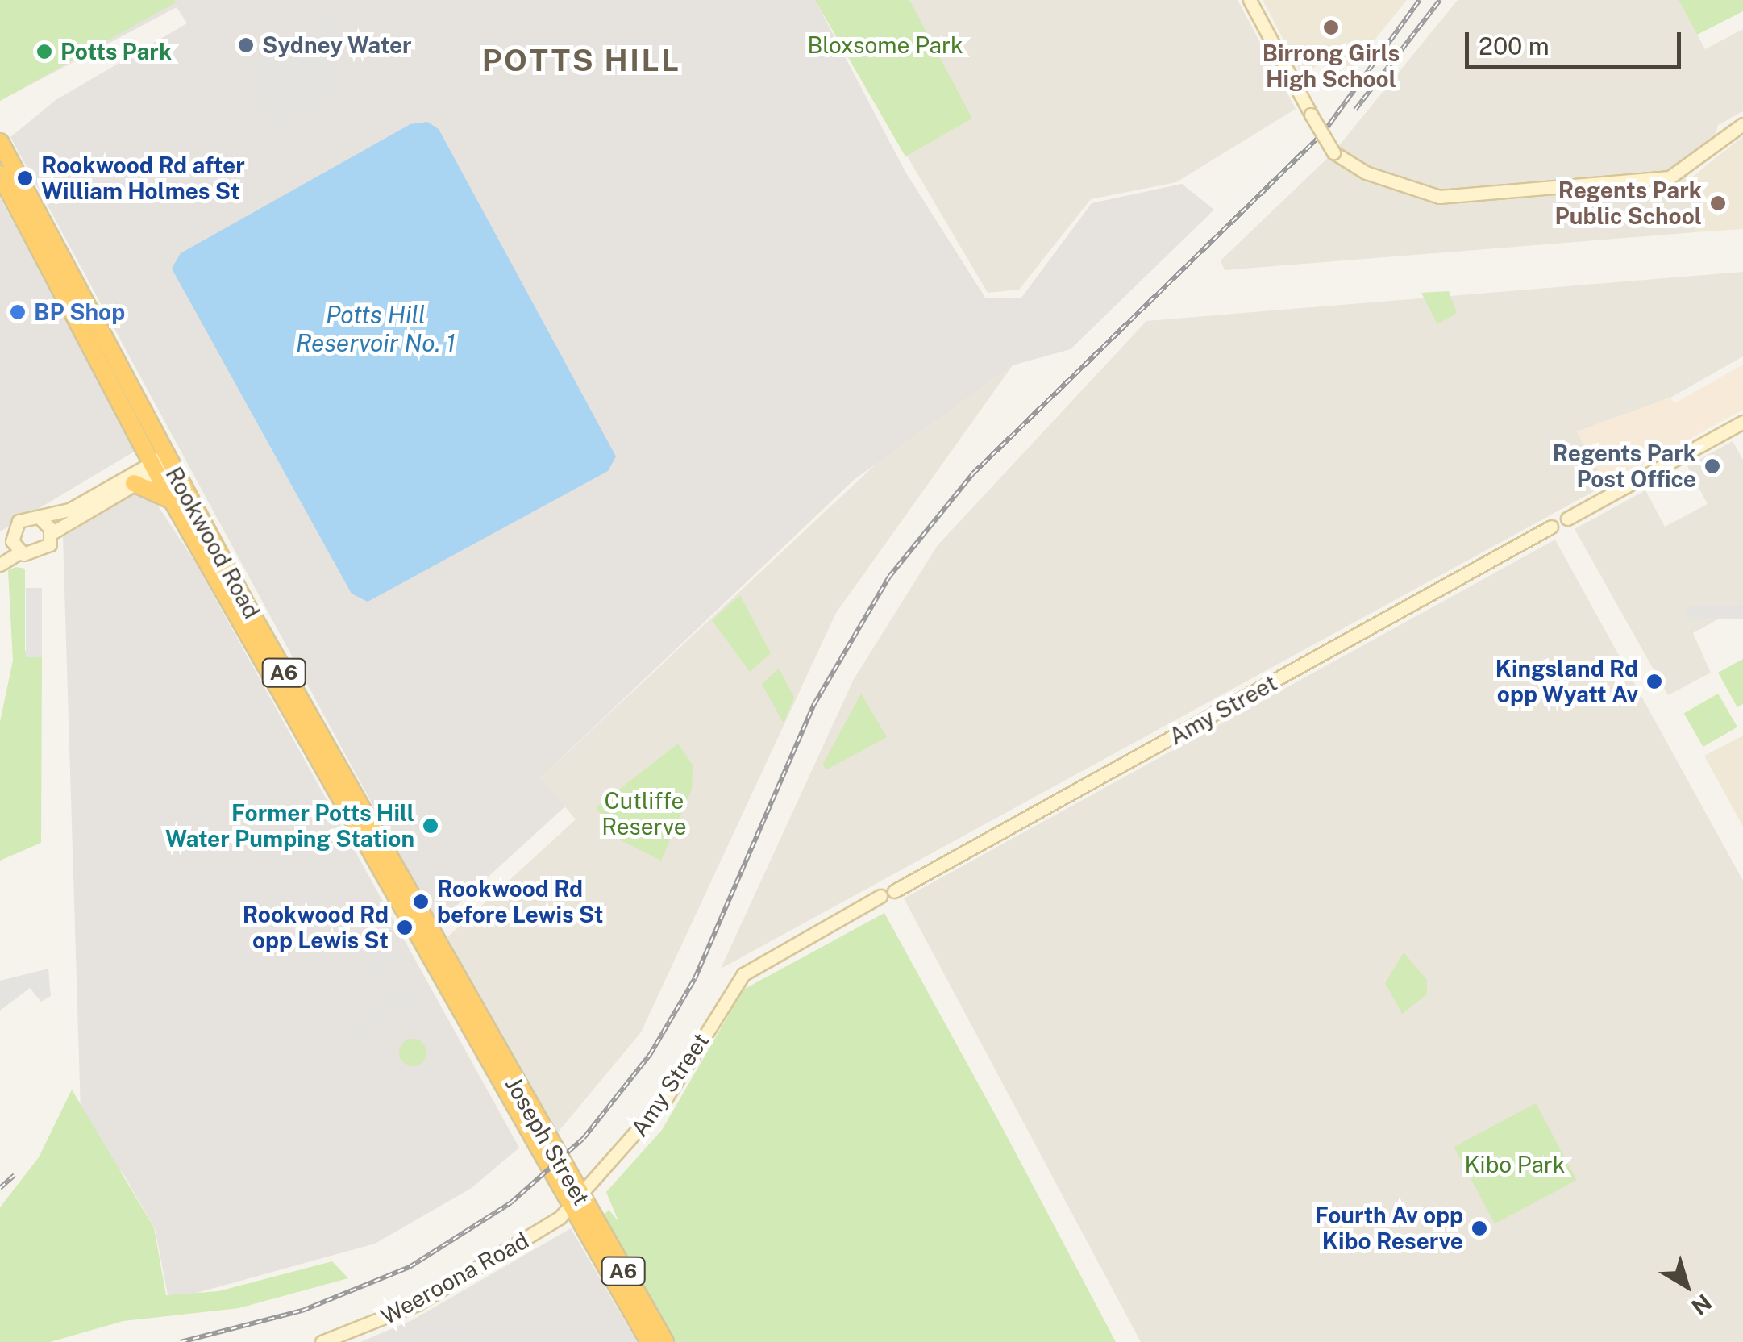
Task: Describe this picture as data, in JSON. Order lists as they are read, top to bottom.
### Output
{
  "streets": {
    "highway": ["Rookwood Road", "A6", "Joseph Street"],
    "main road": ["Amy Street", "Weeroona Road"]
  },
  "crossings": [
    ["Rookwood Road", "Joseph Street"],
    ["Amy Street", "Joseph Street"],
    ["Amy Street", "Weeroona Road"],
    ["Joseph Street", "Weeroona Road"]
  ],
  "districts": ["POTTS HILL"],
  "water": ["Potts Hill Reservoir No. 1"],
  "parks": ["Bloxsome Park", "Cutliffe Reserve", "Kibo Park"],
  "places": [
    "Birrong Girls High School",
    "Sydney Water",
    "Potts Park",
    "Rookwood Rd after William Holmes St",
    "Regents Park Public School",
    "BP Shop",
    "Regents Park Post Office",
    "Kingsland Rd opp Wyatt Av",
    "Former Potts Hill Water Pumping Station",
    "Rookwood Rd before Lewis St",
    "Rookwood Rd opp Lewis St",
    "Fourth Av opp Kibo Reserve"
  ],
  "scale_bar": "200 m",
  "north": "bottom right"
}
